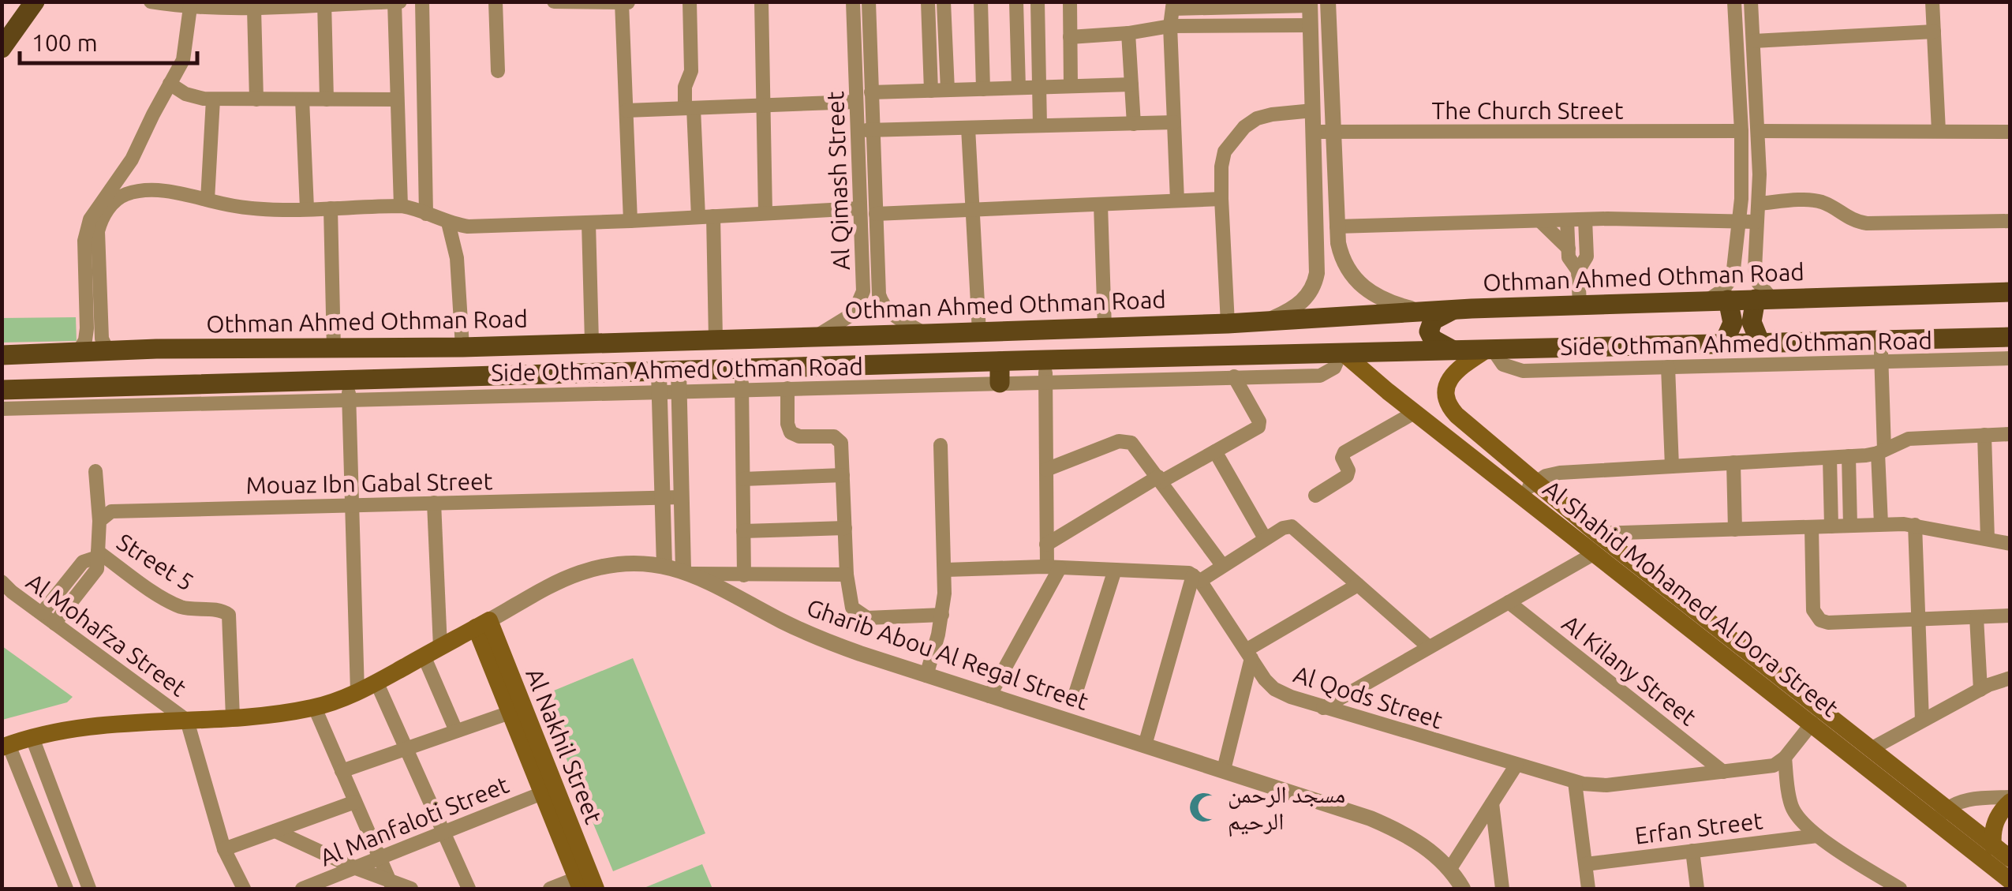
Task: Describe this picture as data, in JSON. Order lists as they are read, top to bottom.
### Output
{
  "streets": {
    "main road": [
      "Othman Ahmed Othman Road",
      "Al Shahid Mohamed Al Dora Street",
      "Gharib Abou Al Regal Street",
      "Al Nakhil Street"
    ],
    "street": [
      "The Church Street",
      "Al Qimash Street",
      "Side Othman Ahmed Othman Road",
      "Mouaz Ibn Gabal Street",
      "Street 5",
      "Al Mohafza Street",
      "Al Kilany Street",
      "Al Qods Street",
      "Al Manfaloti Street",
      "Erfan Street"
    ]
  },
  "crossings": [
    ["Al Qimash Street", "Othman Ahmed Othman Road"],
    ["Side Othman Ahmed Othman Road", "Al Shahid Mohamed Al Dora Street"],
    ["Street 5", "Gharib Abou Al Regal Street"],
    ["Al Mohafza Street", "Gharib Abou Al Regal Street"],
    ["Gharib Abou Al Regal Street", "Al Nakhil Street"],
    ["Al Kilany Street", "Al Qods Street"],
    ["Al Nakhil Street", "Al Manfaloti Street"]
  ],
  "places": {
    "mosque": ["مسجد الرحمن الرحيم"]
  },
  "scale_bar": "100 m"
}
